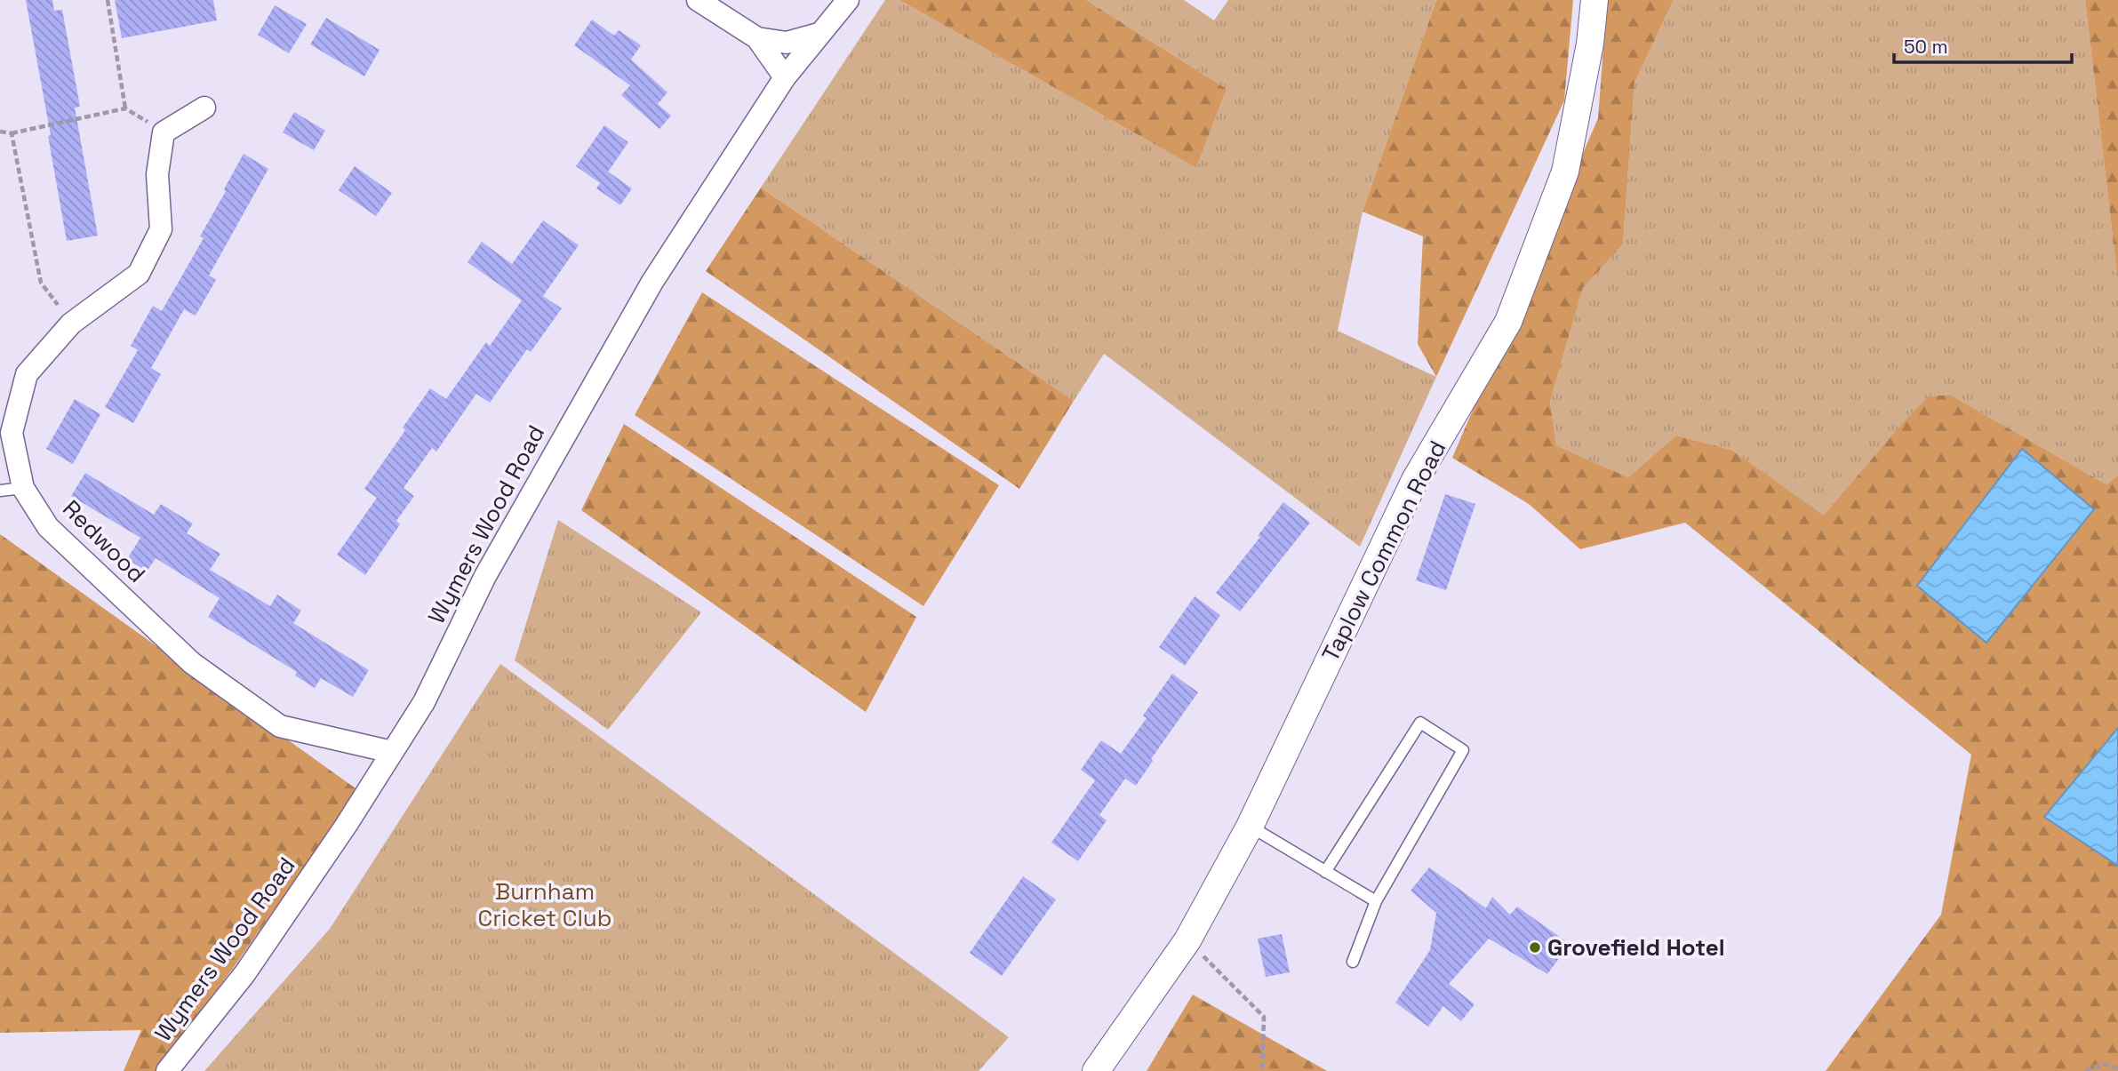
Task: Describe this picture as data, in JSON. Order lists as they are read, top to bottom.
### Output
{
  "streets": {
    "street": ["Wymers Wood Road", "Redwood", "Taplow Common Road"]
  },
  "crossings": [
    ["Wymers Wood Road", "Redwood"]
  ],
  "parks": ["Burnham Cricket Club"],
  "places": ["Grovefield Hotel"],
  "scale_bar": "50 m"
}
